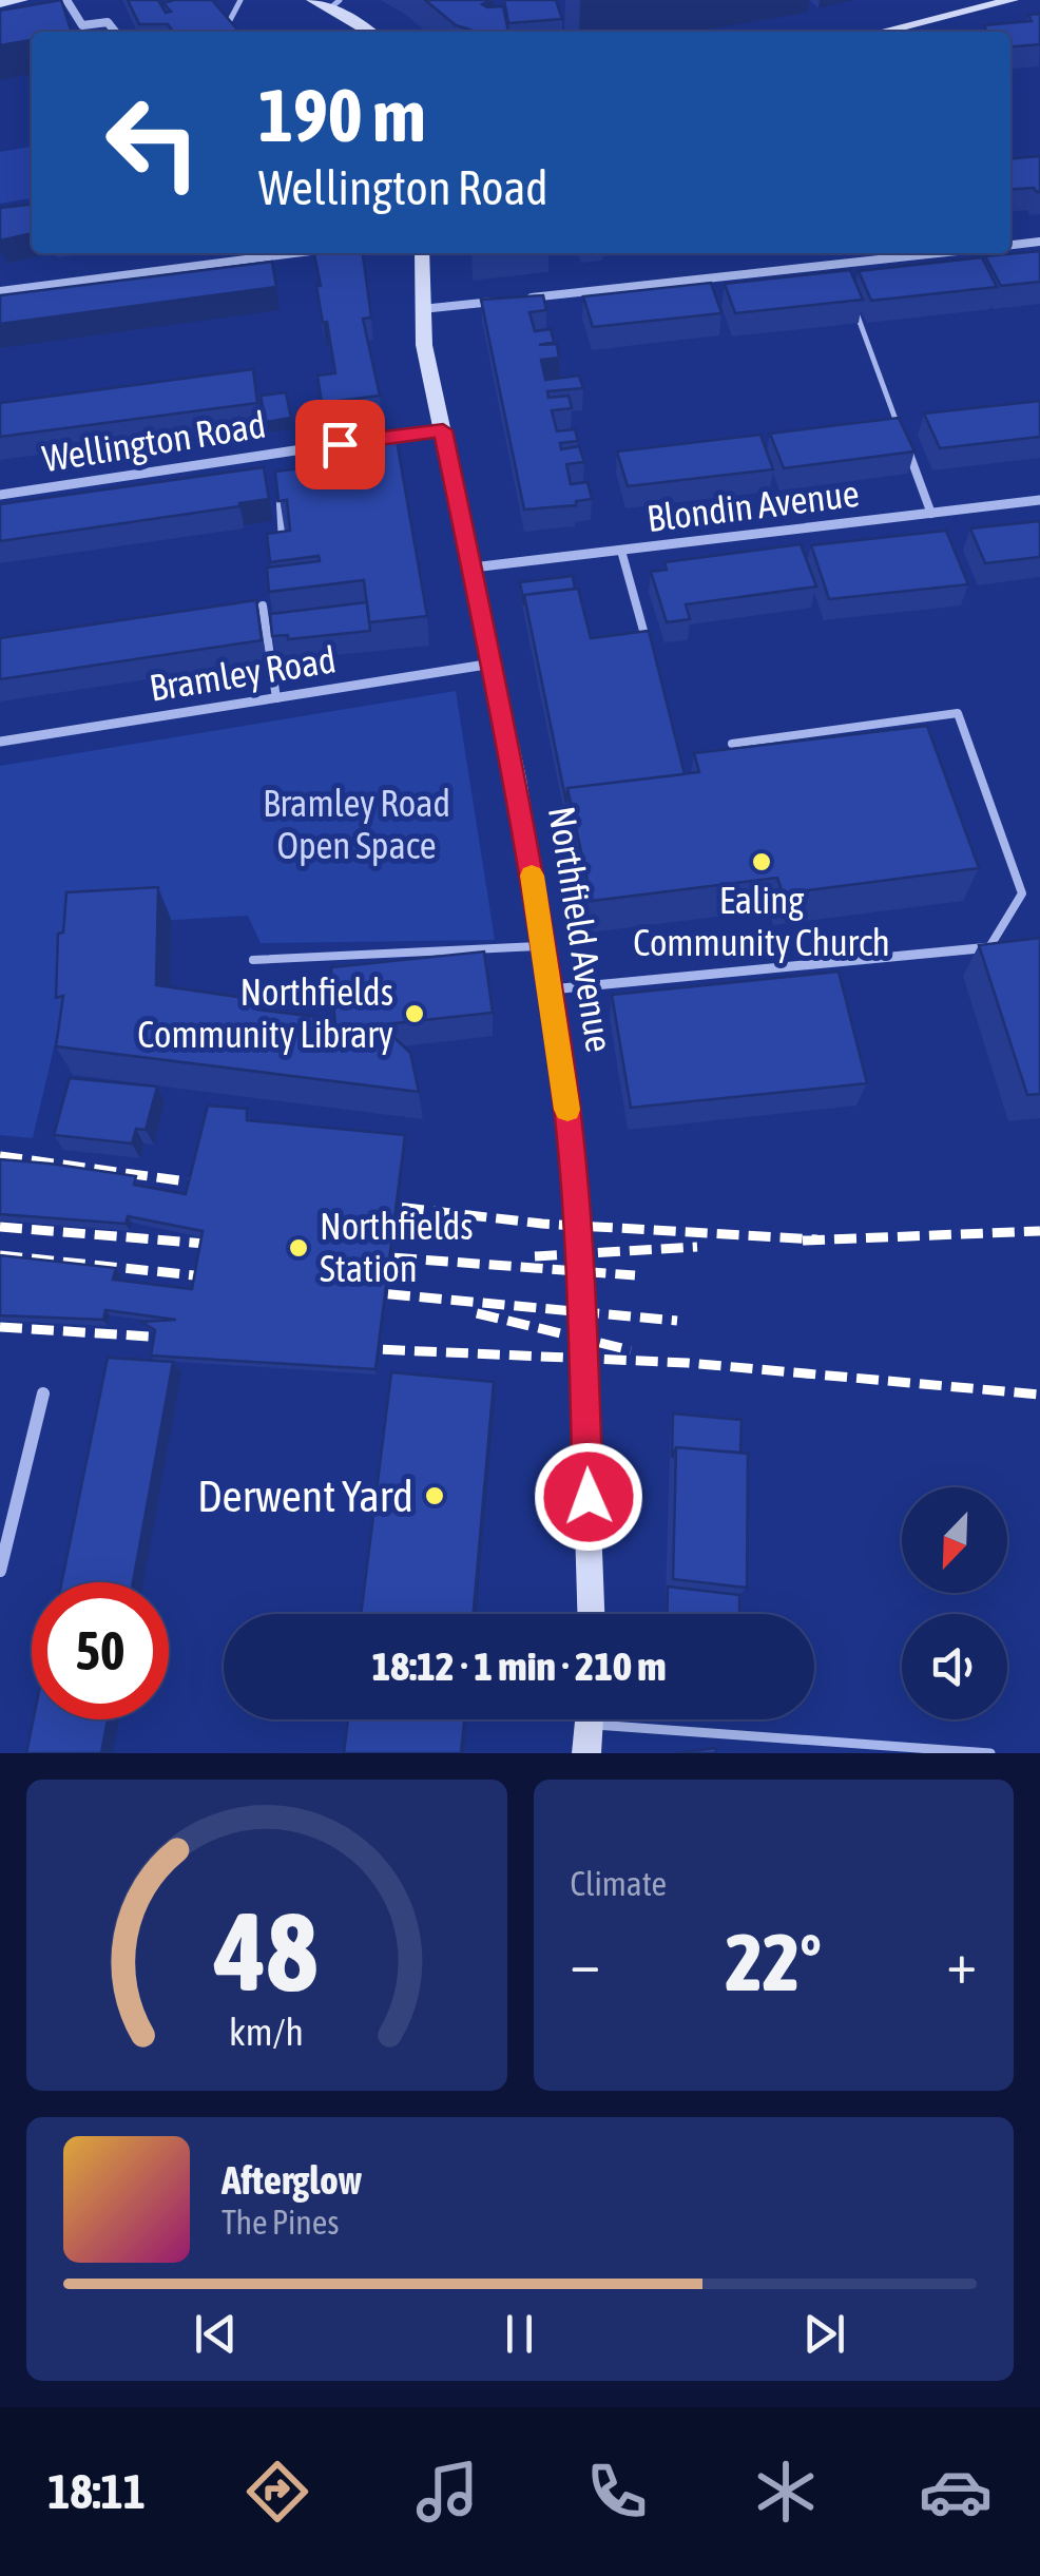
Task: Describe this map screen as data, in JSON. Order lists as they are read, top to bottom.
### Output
{
  "streets": {
    "main road": ["Northfield Avenue"],
    "street": ["Wellington Road", "Blondin Avenue", "Bramley Road"]
  },
  "crossings": [
    ["Blondin Avenue", "Northfield Avenue"],
    ["Bramley Road", "Northfield Avenue"]
  ],
  "parks": ["Bramley Road Open Space"],
  "places": [
    "Ealing Community Church",
    "Northfields Community Library",
    "Northfields Station",
    "Derwent Yard"
  ],
  "north": "bottom left",
  "page": {
    "turn": ["190 m", "Wellington Road"],
    "limit": "50",
    "trip": "18:12 · 1 min · 210 m",
    "tile": "Climate",
    "heat": ["−", "22°", "+"],
    "song": ["Afterglow", "The Pines"],
    "tabs": "18:11",
    "gauge": ["48", "km/h"]
  }
}
